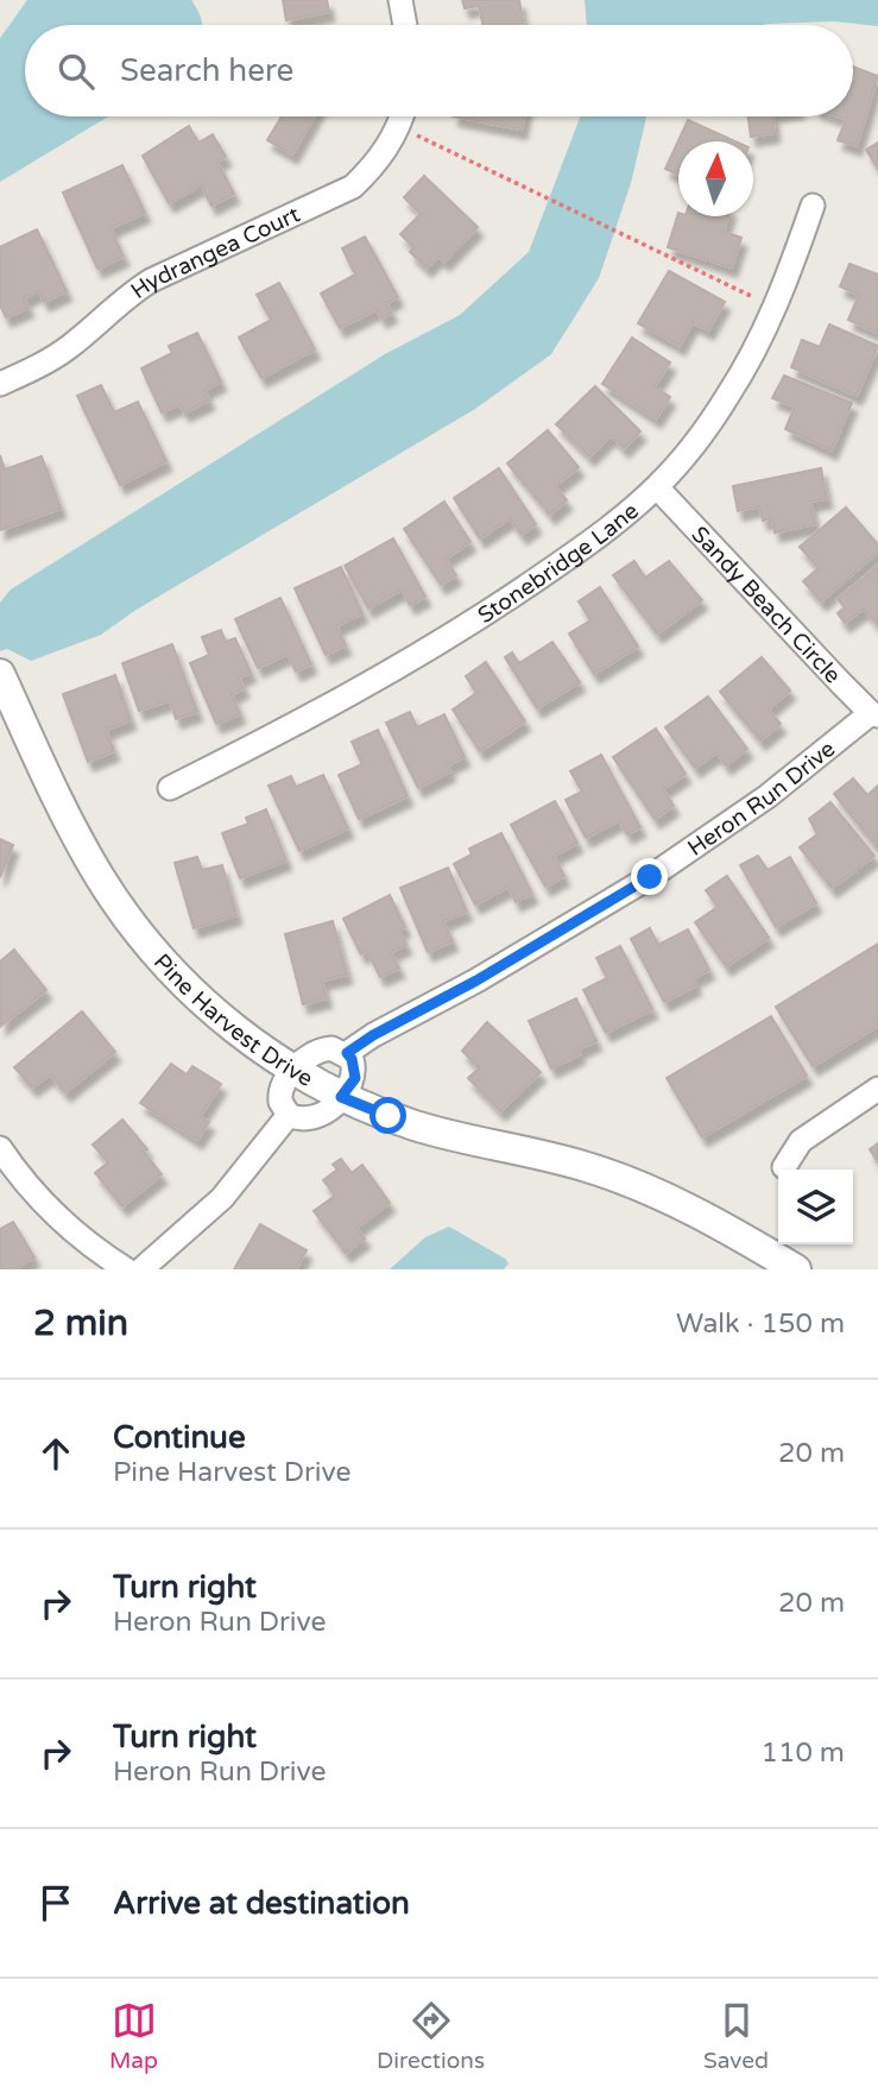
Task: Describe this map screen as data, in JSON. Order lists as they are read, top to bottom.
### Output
{
  "streets": {
    "street": [
      "Hydrangea Court",
      "Stonebridge Lane",
      "Sandy Beach Circle",
      "Heron Run Drive",
      "Pine Harvest Drive"
    ]
  },
  "crossings": [
    ["Stonebridge Lane", "Sandy Beach Circle"],
    ["Sandy Beach Circle", "Heron Run Drive"],
    ["Heron Run Drive", "Pine Harvest Drive"]
  ],
  "north": "top",
  "page": {
    "search": "Search here",
    "heading": ["2 min", "Walk · 150 m"],
    "list": [
      ["Continue", "Pine Harvest Drive", "20 m"],
      ["Turn right", "Heron Run Drive", "20 m"],
      ["Turn right", "Heron Run Drive", "110 m"],
      "Arrive at destination"
    ],
    "nav": ["Map", "Directions", "Saved"]
  }
}
